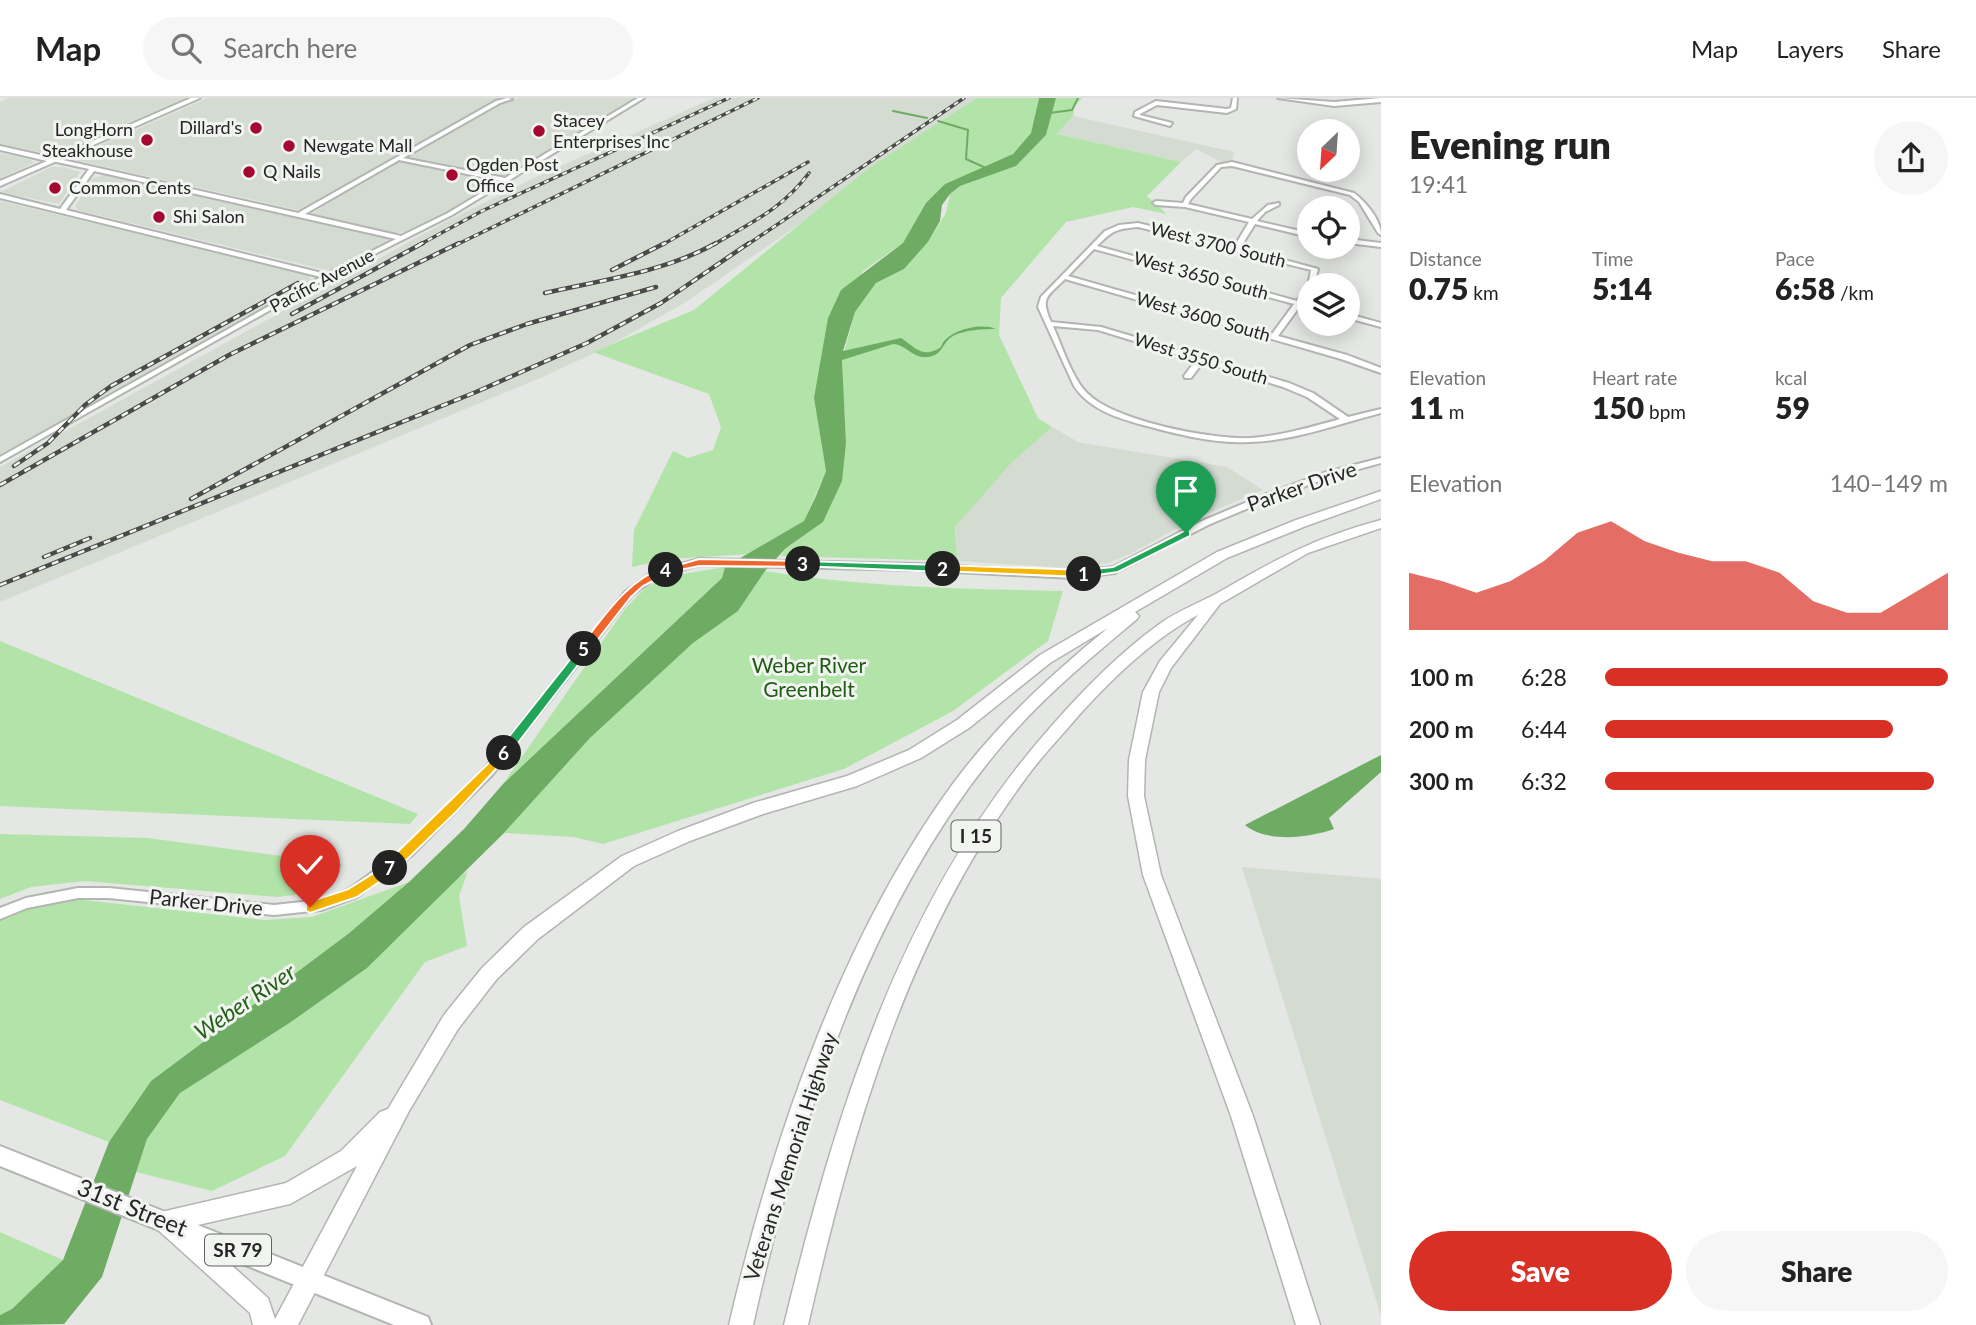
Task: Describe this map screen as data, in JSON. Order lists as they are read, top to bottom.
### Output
{
  "streets": {
    "highway": ["I 15", "Veterans Memorial Highway"],
    "main road": ["31st Street", "SR 79"],
    "street": [
      "West 3700 South",
      "West 3650 South",
      "Pacific Avenue",
      "West 3600 South",
      "West 3550 South",
      "Parker Drive"
    ]
  },
  "crossings": [
    ["West 3700 South", "West 3650 South"]
  ],
  "water": ["Weber River"],
  "parks": ["Weber River Greenbelt"],
  "places": [
    "Dillard's",
    "Stacey Enterprises Inc",
    "LongHorn Steakhouse",
    "Newgate Mall",
    "Q Nails",
    "Ogden Post Office",
    "Common Cents",
    "Shi Salon"
  ],
  "north": "bottom left",
  "page": {
    "header": "Map",
    "search": "Search here",
    "nav": ["Map", "Layers", "Share"],
    "heading": ["Evening run", "19:41"],
    "stats": [
      ["Distance", "0.75 km"],
      ["Time", "5:14"],
      ["Pace", "6:58 /km"],
      ["Elevation", "11 m"],
      ["Heart rate", "150 bpm"],
      ["kcal", "59"]
    ],
    "chart": ["Elevation", "140–149 m"],
    "pins": [
      "3",
      "2",
      "4",
      "1",
      "5",
      "6",
      "7"
    ],
    "list": [
      {
        "name": "100 m",
        "note": "6:28"
      },
      {
        "name": "200 m",
        "note": "6:44"
      },
      {
        "name": "300 m",
        "note": "6:32"
      }
    ],
    "buttons": ["Save", "Share"]
  }
}
